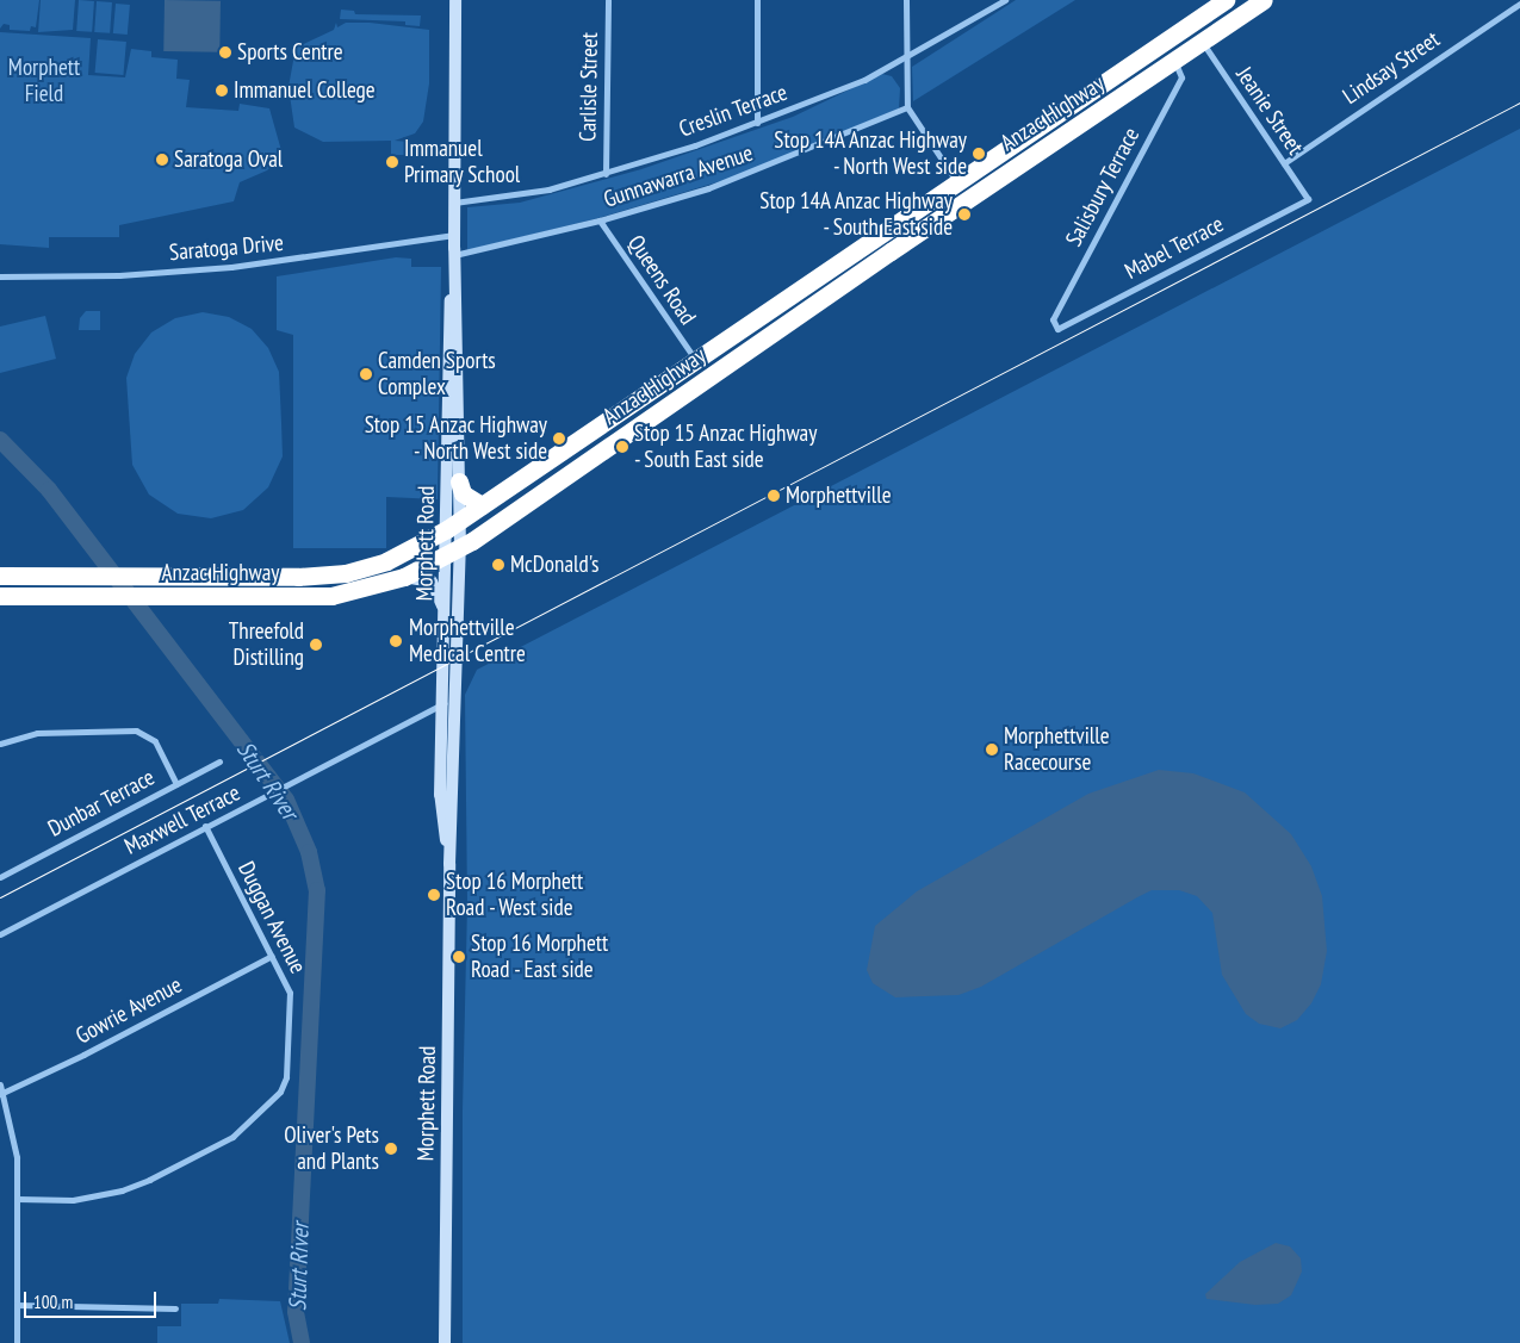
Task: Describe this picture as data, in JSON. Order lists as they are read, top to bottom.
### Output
{
  "streets": {
    "highway": ["Anzac Highway"],
    "main road": ["Morphett Road"],
    "street": [
      "Lindsay Street",
      "Carlisle Street",
      "Creslin Terrace",
      "Jeanie Street",
      "Gunnawarra Avenue",
      "Salisbury Terrace",
      "Saratoga Drive",
      "Mabel Terrace",
      "Queens Road",
      "Dunbar Terrace",
      "Maxwell Terrace",
      "Duggan Avenue",
      "Gowrie Avenue"
    ]
  },
  "crossings": [
    ["Lindsay Street", "Jeanie Street"],
    ["Carlisle Street", "Creslin Terrace"],
    ["Creslin Terrace", "Morphett Road"],
    ["Jeanie Street", "Anzac Highway"],
    ["Jeanie Street", "Mabel Terrace"],
    ["Anzac Highway", "Salisbury Terrace"],
    ["Anzac Highway", "Queens Road"],
    ["Anzac Highway", "Morphett Road"],
    ["Gunnawarra Avenue", "Queens Road"],
    ["Gunnawarra Avenue", "Morphett Road"],
    ["Salisbury Terrace", "Mabel Terrace"],
    ["Saratoga Drive", "Morphett Road"],
    ["Morphett Road", "Maxwell Terrace"],
    ["Maxwell Terrace", "Duggan Avenue"],
    ["Duggan Avenue", "Gowrie Avenue"]
  ],
  "water": ["Sturt River"],
  "parks": ["Morphett Field"],
  "places": [
    "Sports Centre",
    "Immanuel College",
    "Stop 14A Anzac Highway - North West side",
    "Saratoga Oval",
    "Immanuel Primary School",
    "Stop 14A Anzac Highway - South East side",
    "Camden Sports Complex",
    "Stop 15 Anzac Highway - North West side",
    "Stop 15 Anzac Highway - South East side",
    "Morphettville",
    "McDonald's",
    "Morphettville Medical Centre",
    "Threefold Distilling",
    "Morphettville Racecourse",
    "Stop 16 Morphett Road - West side",
    "Stop 16 Morphett Road - East side",
    "Oliver's Pets and Plants"
  ],
  "scale_bar": "100 m"
}
